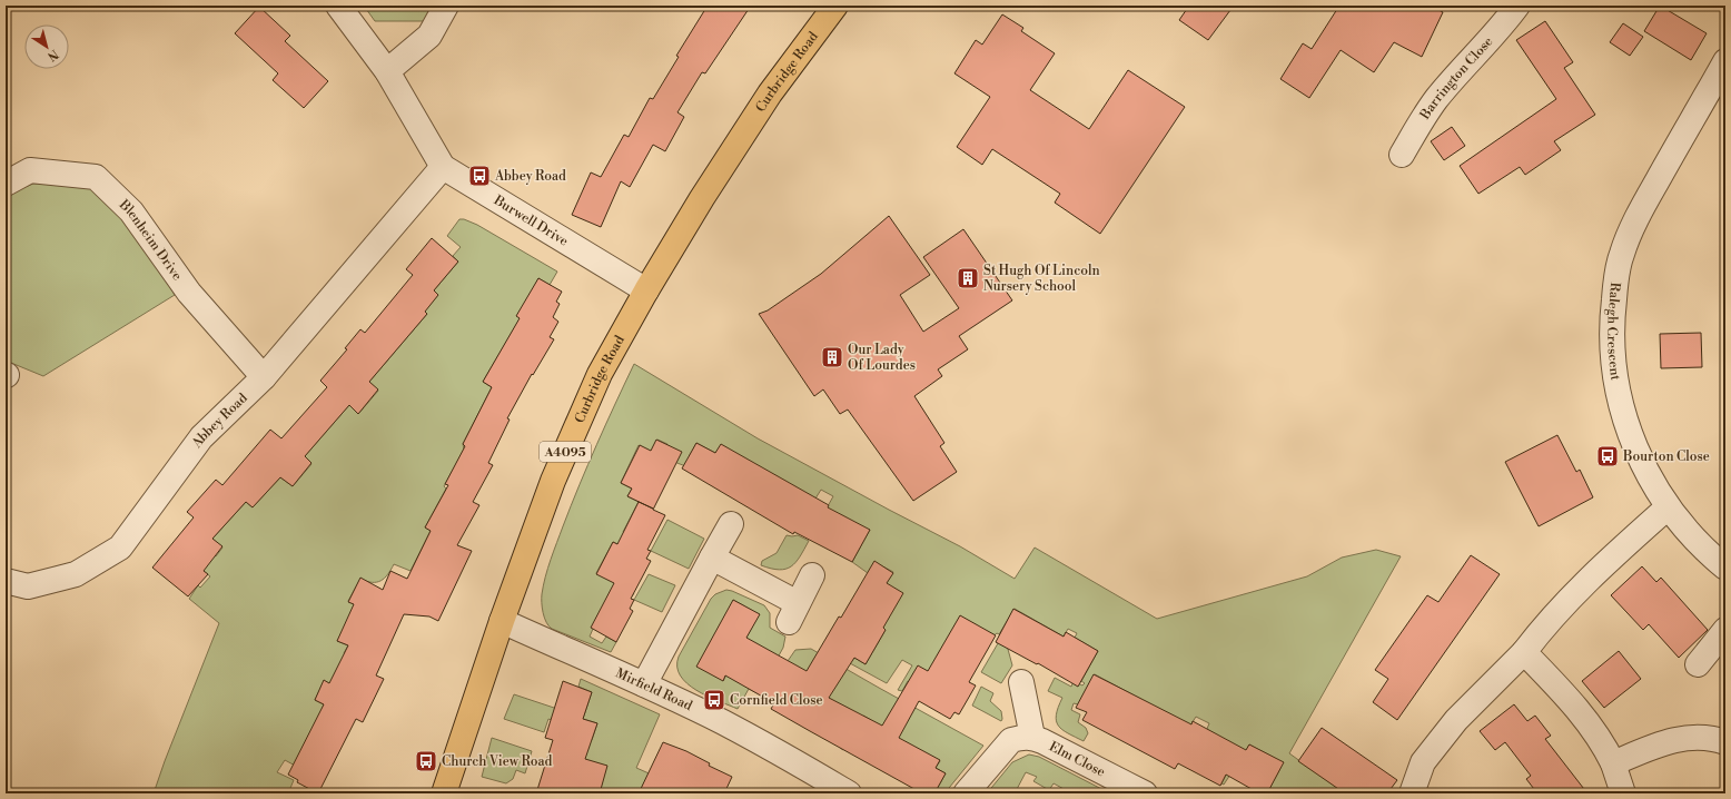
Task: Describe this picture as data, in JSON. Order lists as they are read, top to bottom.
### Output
{
  "streets": {
    "main road": ["Curbridge Road", "A4095"],
    "street": [
      "Barrington Close",
      "Burwell Drive",
      "Blenheim Drive",
      "Ralegh Crescent",
      "Abbey Road",
      "Mirfield Road",
      "Elm Close"
    ]
  },
  "crossings": [
    ["Curbridge Road", "Burwell Drive"],
    ["Curbridge Road", "Mirfield Road"],
    ["Burwell Drive", "Abbey Road"],
    ["Blenheim Drive", "Abbey Road"]
  ],
  "places": {
    "bus stop": [
      "Abbey Road",
      "Bourton Close",
      "Cornfield Close",
      "Church View Road"
    ],
    "building": ["St Hugh Of Lincoln Nursery School", "Our Lady Of Lourdes"]
  },
  "north": "bottom right"
}
